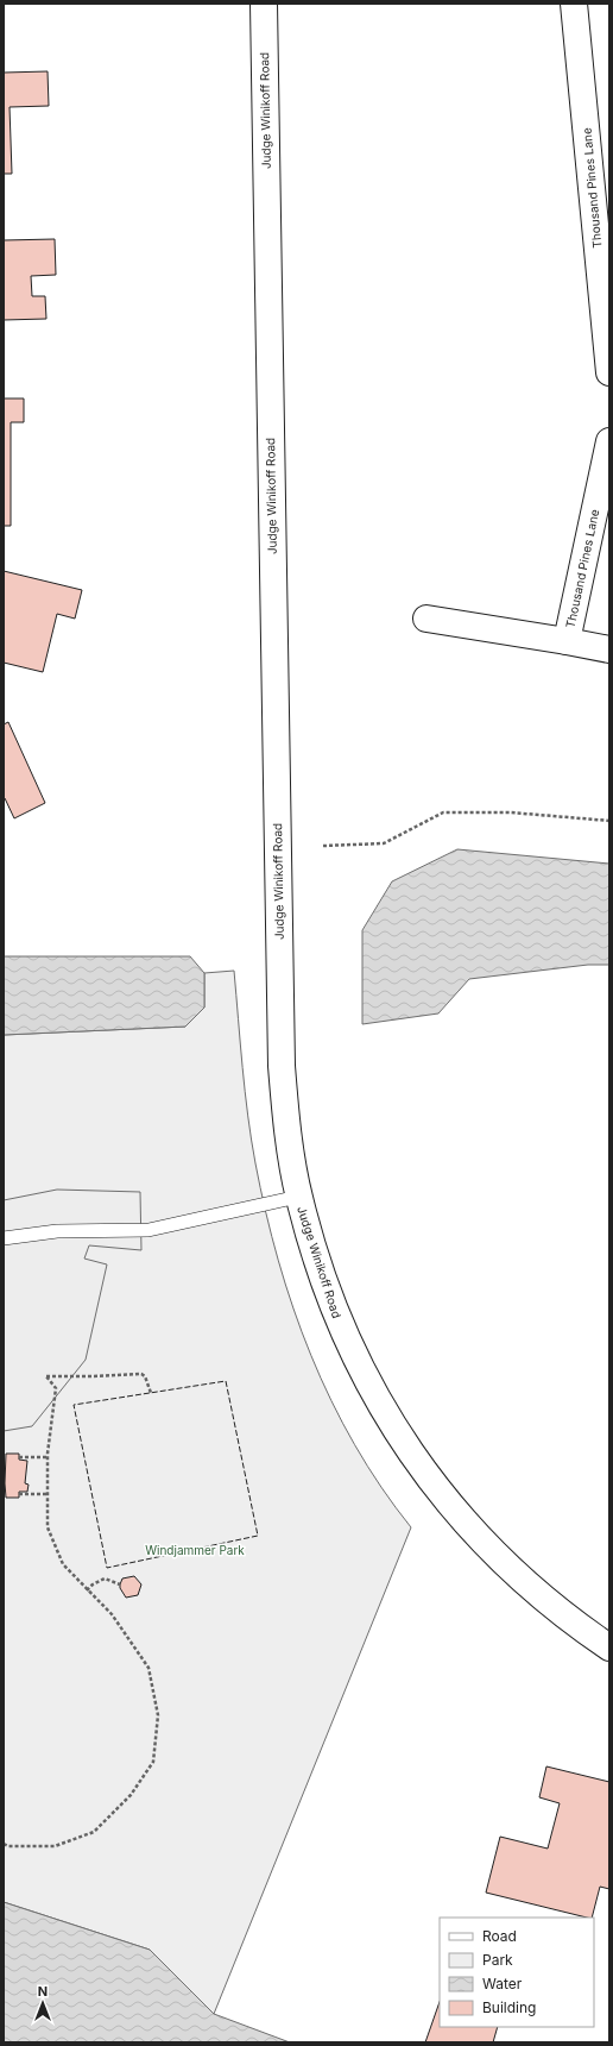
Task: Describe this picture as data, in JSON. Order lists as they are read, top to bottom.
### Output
{
  "streets": {
    "street": ["Judge Winikoff Road", "Thousand Pines Lane"]
  },
  "parks": ["Windjammer Park"],
  "legend": [
    "Road",
    "Park",
    "Water",
    "Building"
  ],
  "north": "top"
}
